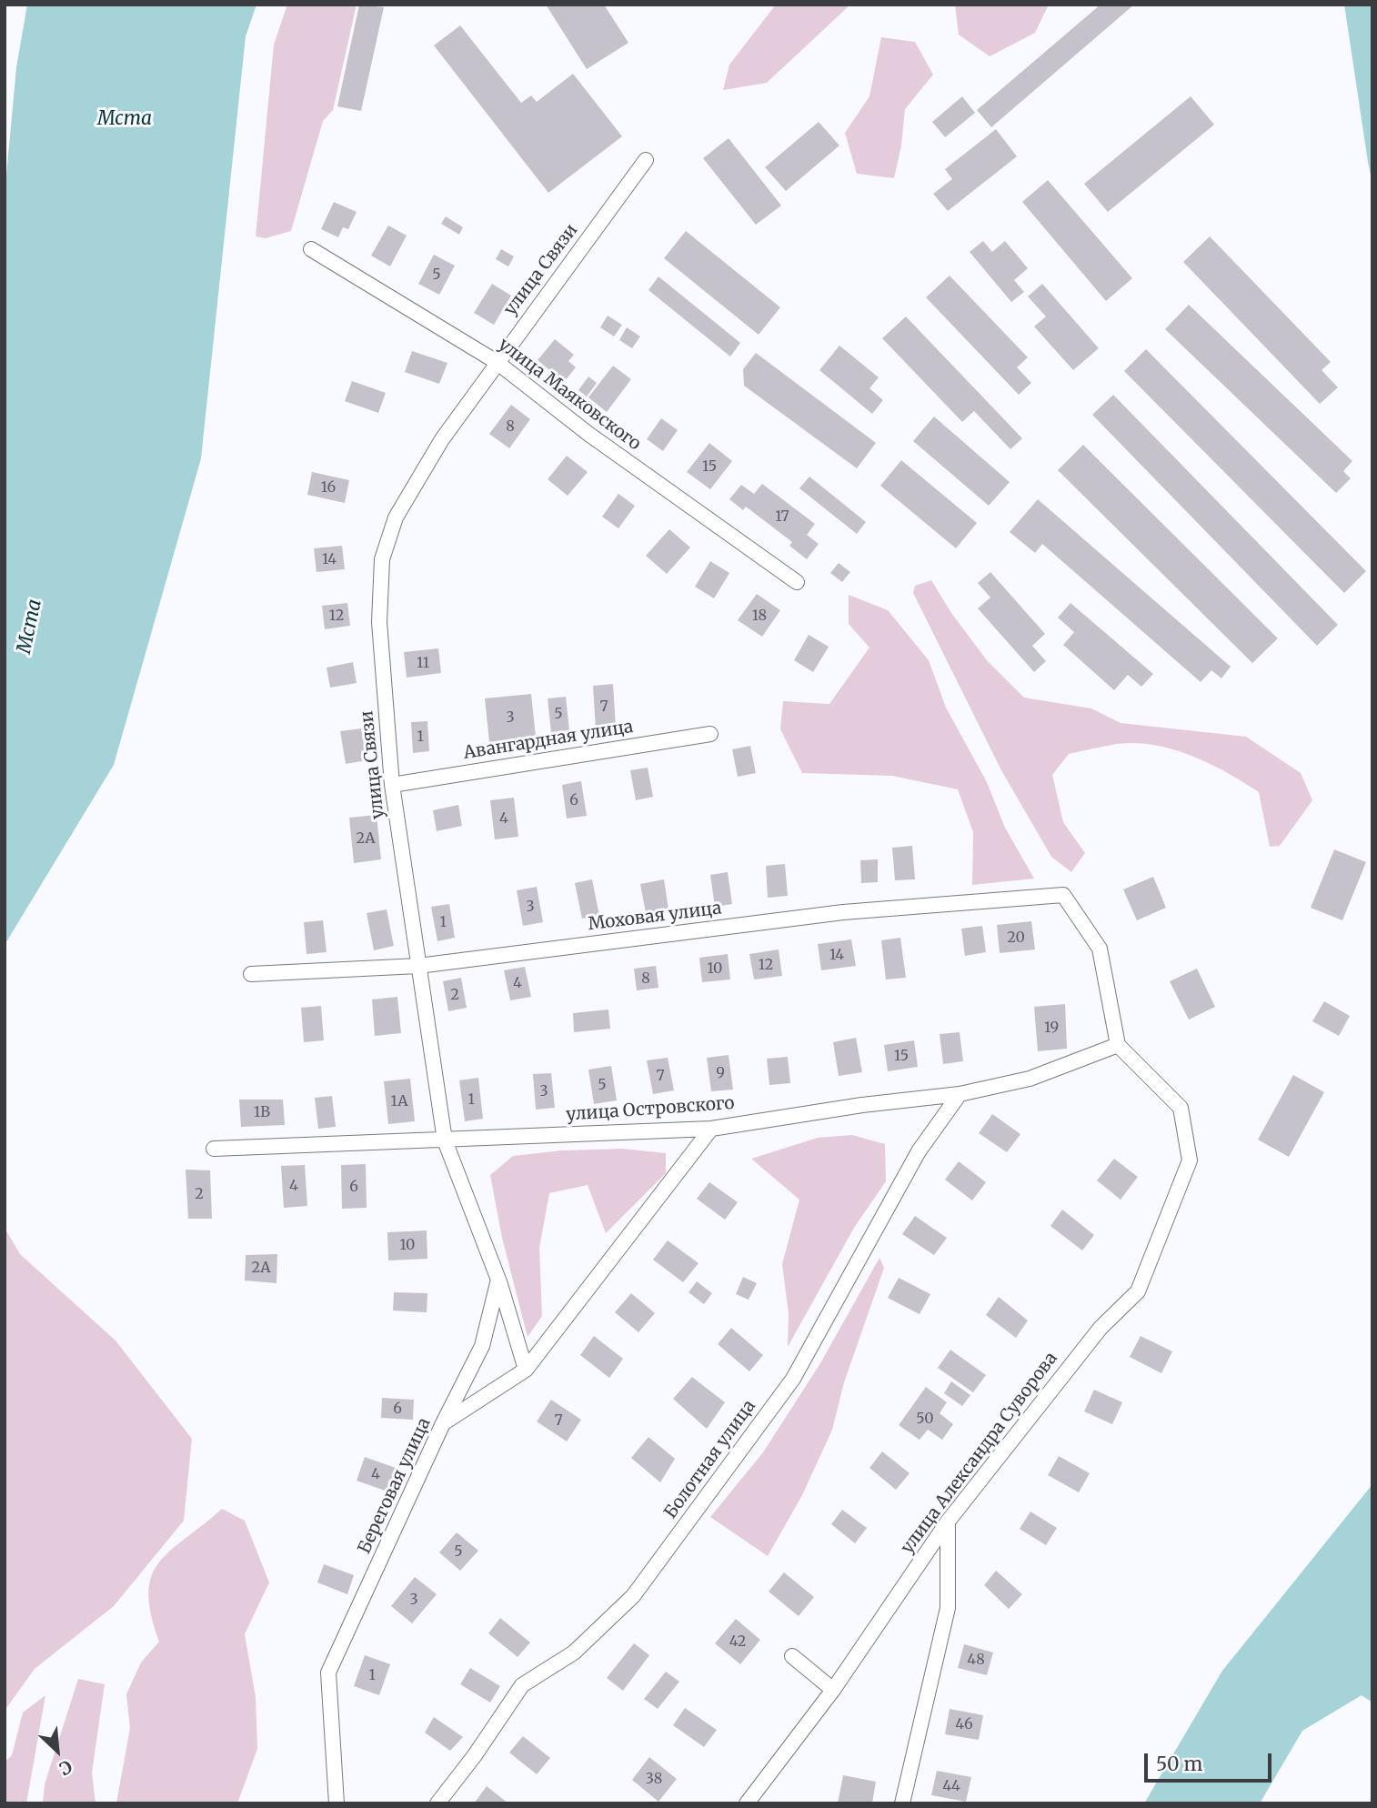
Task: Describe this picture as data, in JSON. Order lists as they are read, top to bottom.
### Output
{
  "streets": {
    "street": [
      "улица Связи",
      "улица Маяковского",
      "Авангардная улица",
      "Моховая улица",
      "улица Островского",
      "улица Александра Суворова",
      "Болотная улица",
      "Береговая улица"
    ]
  },
  "crossings": [
    ["улица Связи", "улица Маяковского"],
    ["улица Связи", "Авангардная улица"],
    ["улица Связи", "Моховая улица"],
    ["улица Связи", "улица Островского"],
    ["улица Связи", "Береговая улица"],
    ["Моховая улица", "улица Островского"],
    ["Моховая улица", "улица Александра Суворова"],
    ["улица Островского", "улица Александра Суворова"],
    ["улица Островского", "Болотная улица"],
    ["улица Островского", "Береговая улица"]
  ],
  "water": ["Мста"],
  "house_numbers": [
    "5",
    "8",
    "15",
    "16",
    "17",
    "14",
    "12",
    "18",
    "11",
    "7",
    "5",
    "3",
    "1",
    "6",
    "4",
    "2А",
    "3",
    "1",
    "20",
    "14",
    "12",
    "10",
    "8",
    "4",
    "2",
    "19",
    "15",
    "9",
    "7",
    "5",
    "3",
    "1",
    "1А",
    "1В",
    "4",
    "6",
    "2",
    "10",
    "2А",
    "6",
    "50",
    "7",
    "4",
    "5",
    "3",
    "42",
    "48",
    "1",
    "46",
    "38",
    "44"
  ],
  "scale_bar": "50 m",
  "north": "bottom right"
}
